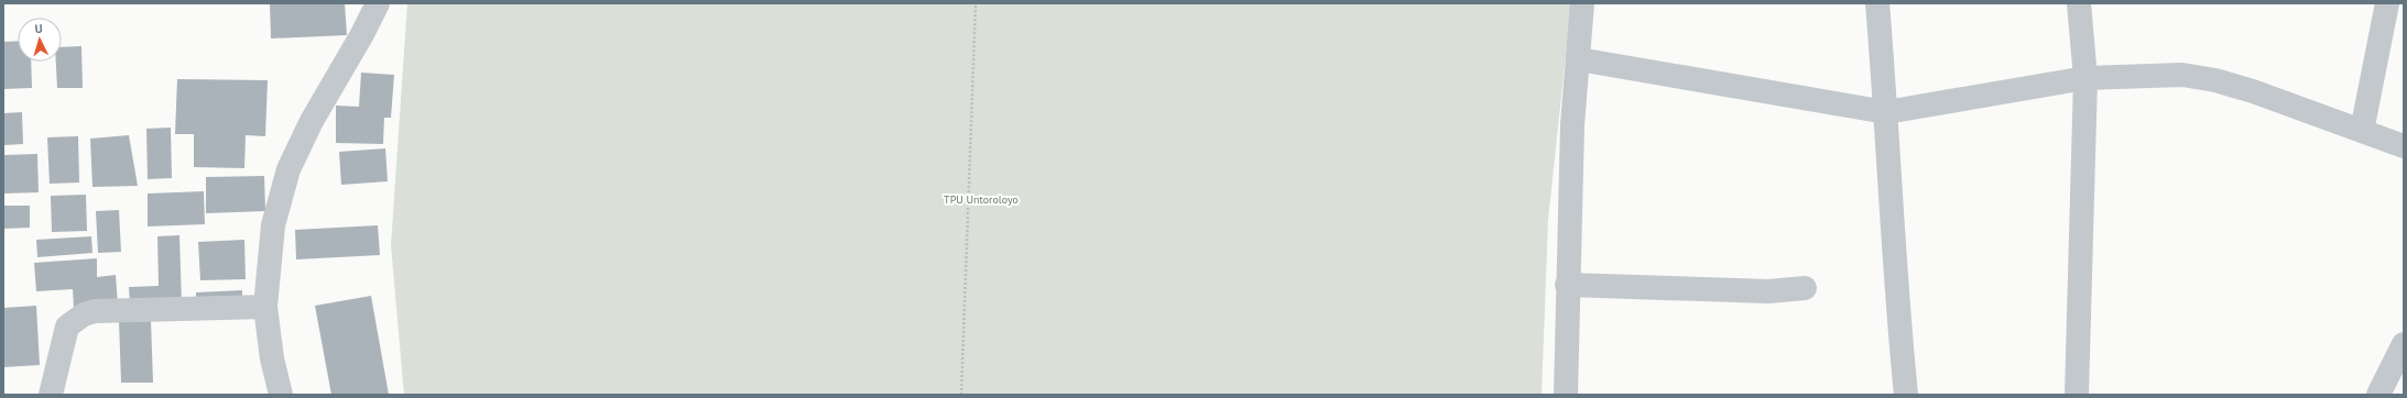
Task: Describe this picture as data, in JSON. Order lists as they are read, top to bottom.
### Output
{
  "parks": ["TPU Untoroloyo"],
  "north": "top"
}
